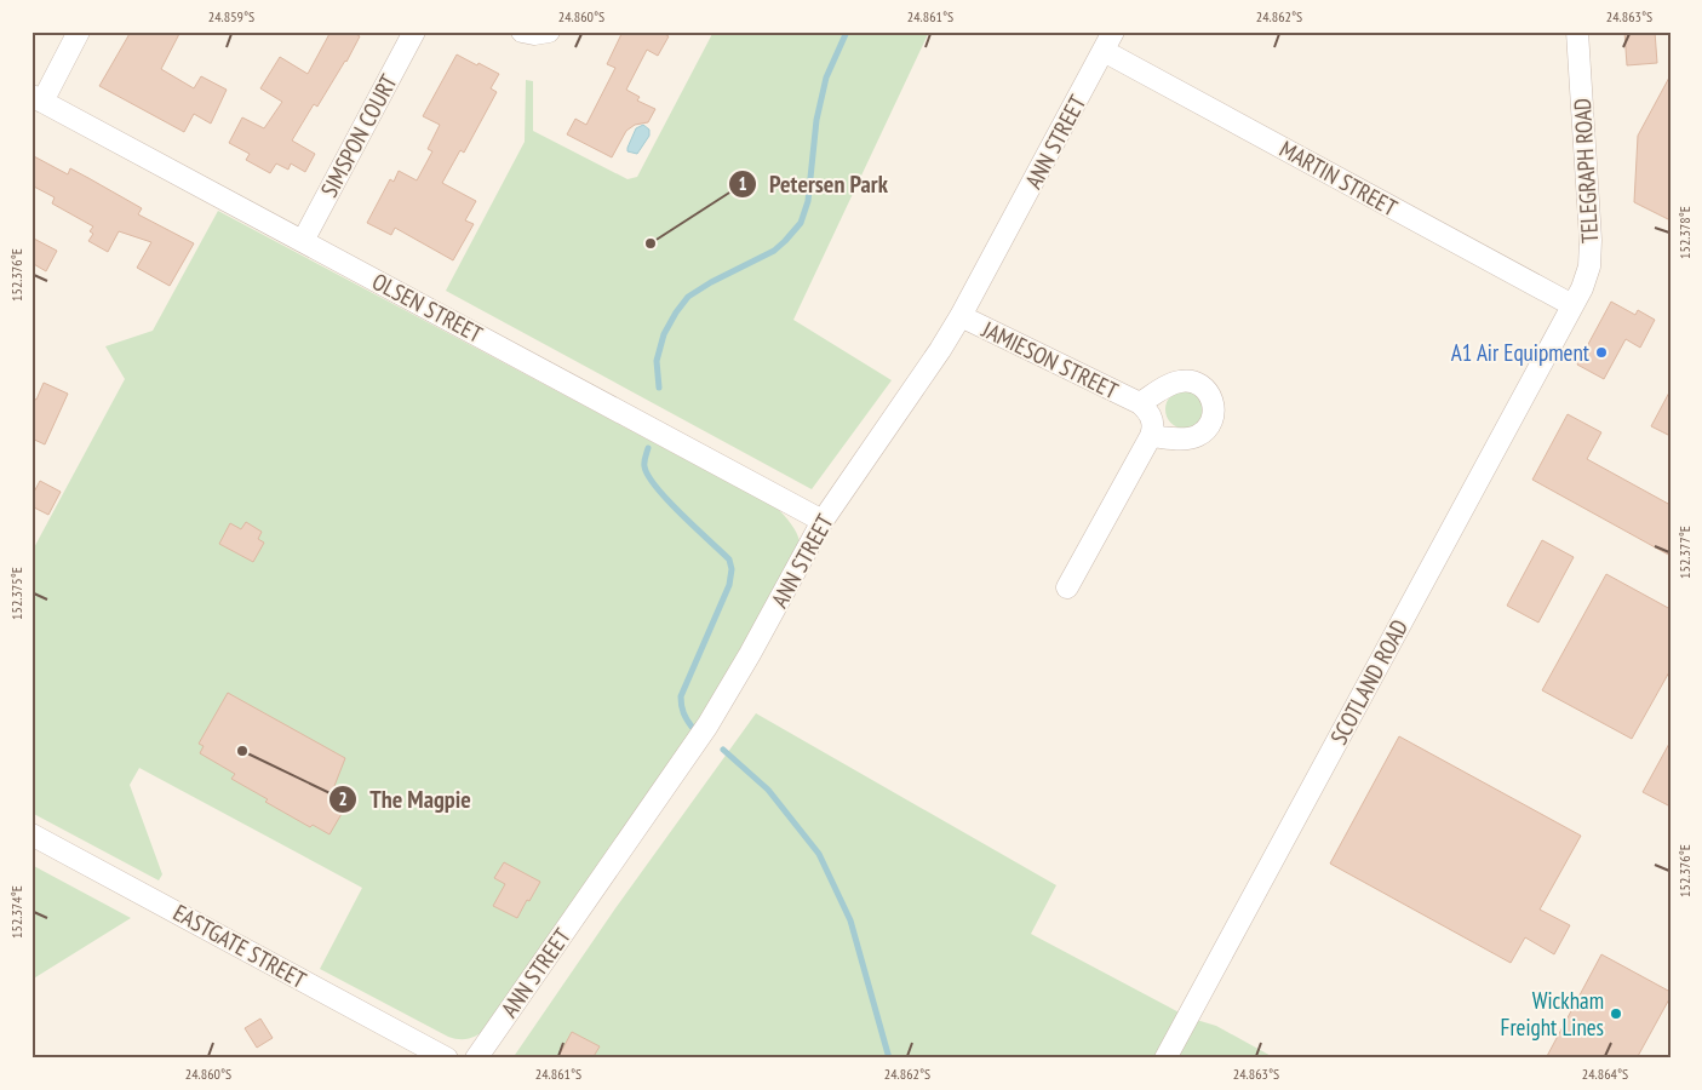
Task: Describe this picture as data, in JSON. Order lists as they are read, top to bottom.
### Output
{
  "streets": {
    "street": [
      "SIMSPON COURT",
      "ANN STREET",
      "TELEGRAPH ROAD",
      "MARTIN STREET",
      "OLSEN STREET",
      "JAMIESON STREET",
      "SCOTLAND ROAD",
      "EASTGATE STREET"
    ]
  },
  "crossings": [
    ["SIMSPON COURT", "OLSEN STREET"],
    ["ANN STREET", "MARTIN STREET"],
    ["ANN STREET", "OLSEN STREET"],
    ["ANN STREET", "JAMIESON STREET"],
    ["TELEGRAPH ROAD", "MARTIN STREET"],
    ["TELEGRAPH ROAD", "SCOTLAND ROAD"],
    ["MARTIN STREET", "SCOTLAND ROAD"]
  ],
  "places": [
    "Petersen Park",
    "A1 Air Equipment",
    "The Magpie",
    "Wickham Freight Lines"
  ],
  "coordinates": [
    "24.859°S",
    "24.860°S",
    "24.861°S",
    "24.862°S",
    "24.863°S",
    "152.378°E",
    "152.376°E",
    "152.377°E",
    "152.375°E",
    "152.374°E",
    "24.864°S"
  ]
}
